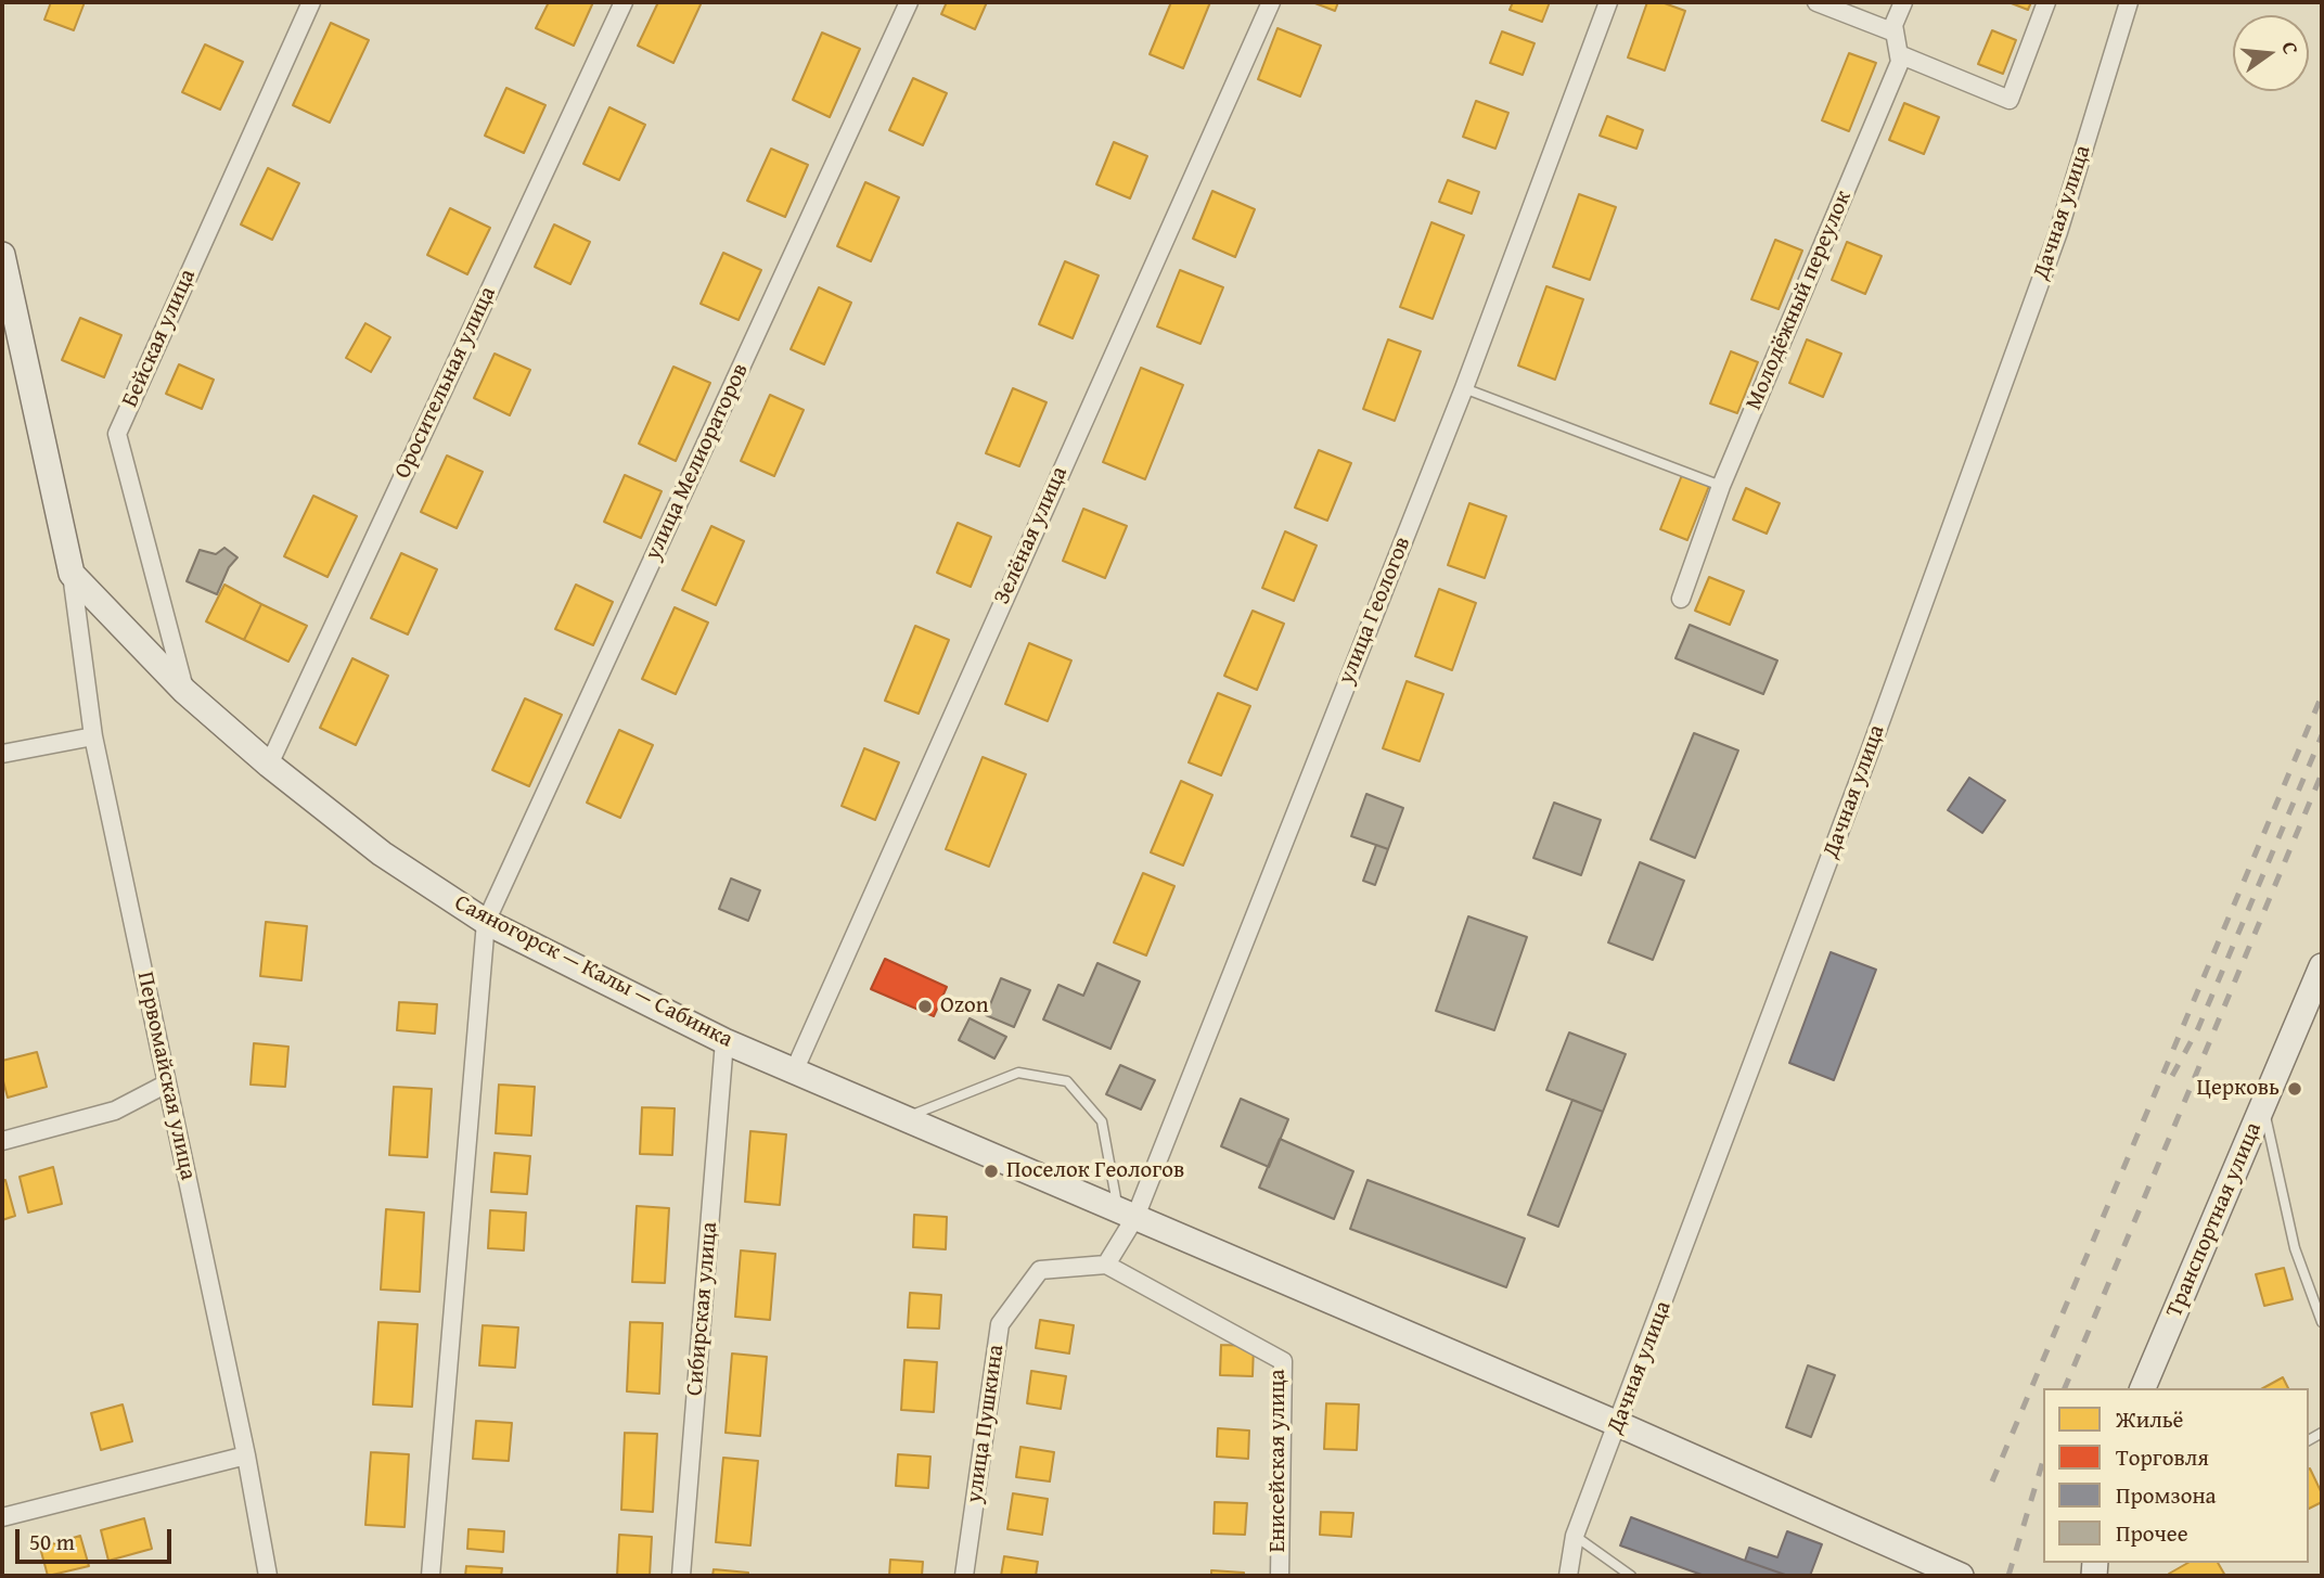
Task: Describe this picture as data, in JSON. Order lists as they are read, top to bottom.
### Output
{
  "streets": {
    "street": [
      "Дачная улица",
      "Молодёжный переулок",
      "Бейская улица",
      "Оросительная улица",
      "улица Мелиораторов",
      "Зелёная улица",
      "улица Геологов",
      "Саяногорск — Калы — Сабинка",
      "Первомайская улица",
      "Транспортная улица",
      "Сибирская улица",
      "улица Пушкина",
      "Енисейская улица"
    ]
  },
  "crossings": [
    ["Дачная улица", "Саяногорск — Калы — Сабинка"],
    ["Бейская улица", "Саяногорск — Калы — Сабинка"],
    ["Оросительная улица", "Саяногорск — Калы — Сабинка"],
    ["улица Мелиораторов", "Саяногорск — Калы — Сабинка"],
    ["Зелёная улица", "Саяногорск — Калы — Сабинка"],
    ["улица Геологов", "Саяногорск — Калы — Сабинка"],
    ["Саяногорск — Калы — Сабинка", "Первомайская улица"],
    ["Саяногорск — Калы — Сабинка", "Сибирская улица"],
    ["улица Пушкина", "Енисейская улица"]
  ],
  "places": ["Ozon", "Церковь", "Поселок Геологов"],
  "legend": [
    "Жильё",
    "Торговля",
    "Промзона",
    "Прочее"
  ],
  "scale_bar": "50 m",
  "north": "right"
}
